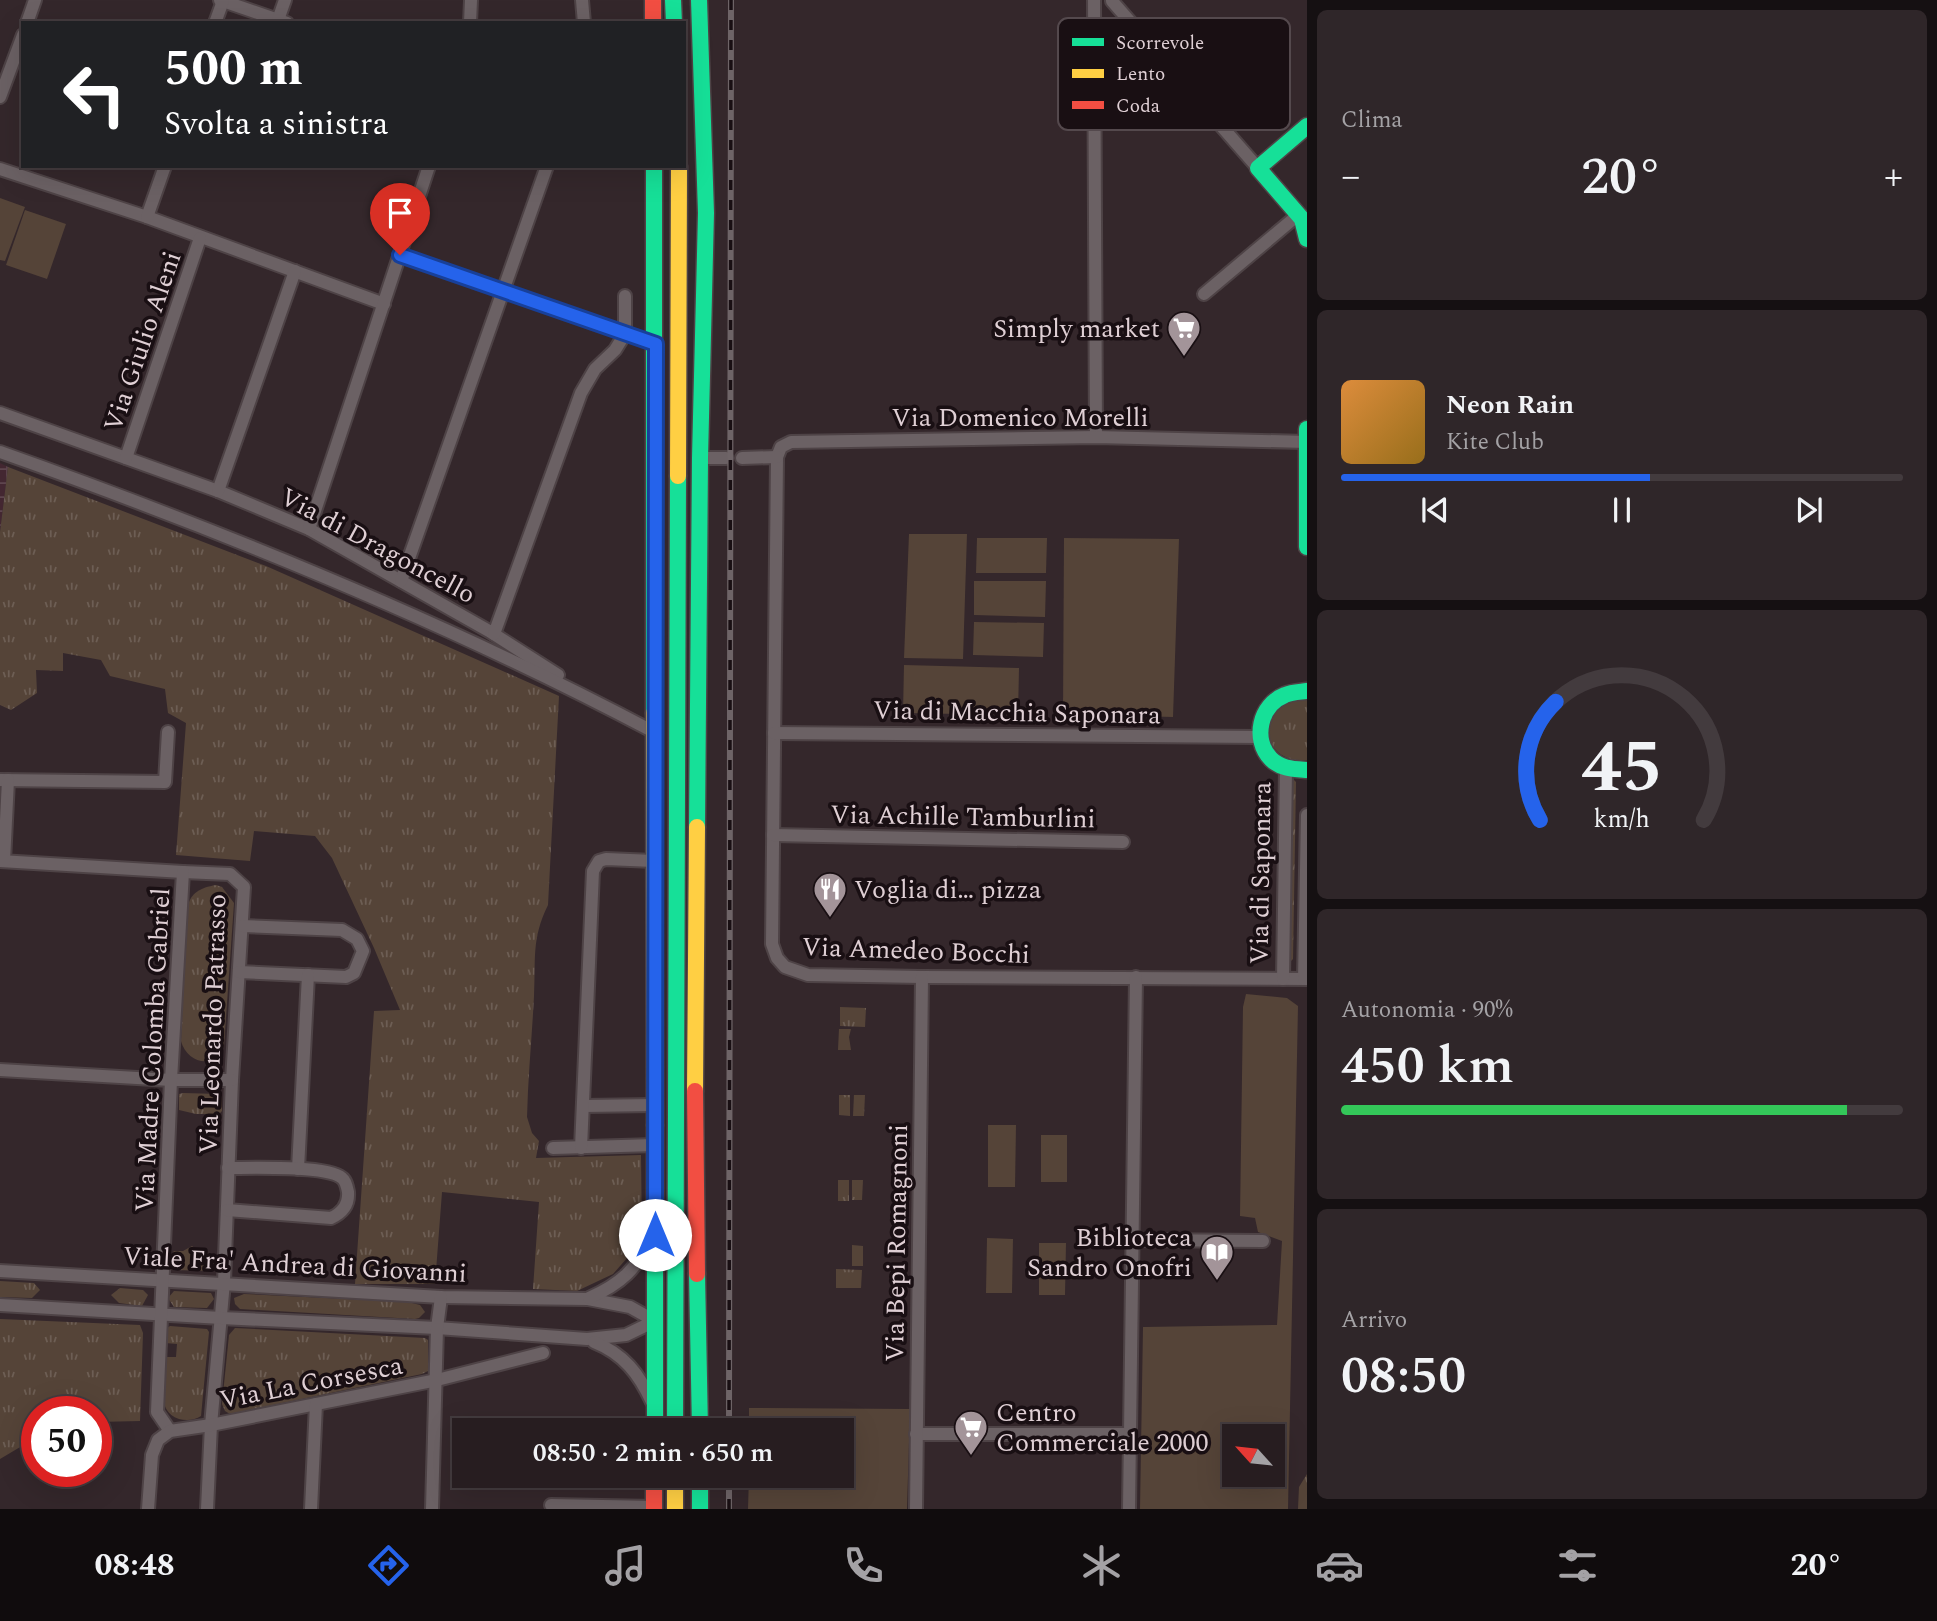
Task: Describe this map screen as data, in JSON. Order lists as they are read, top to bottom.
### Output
{
  "streets": {
    "street": [
      "Via Giulio Aleni",
      "Via Domenico Morelli",
      "Via di Dragoncello",
      "Via di Macchia Saponara",
      "Via Achille Tamburlini",
      "Via di Saponara",
      "Via Amedeo Bocchi",
      "Via Leonardo Patrasso",
      "Via Madre Colomba Gabriel",
      "Via Bepi Romagnoni",
      "Viale Fra' Andrea di Giovanni",
      "Via La Corsesca"
    ]
  },
  "crossings": [
    ["Via Giulio Aleni", "Via di Dragoncello"],
    ["Via Domenico Morelli", "Via Amedeo Bocchi"],
    ["Via di Macchia Saponara", "Via Amedeo Bocchi"],
    ["Via Achille Tamburlini", "Via Amedeo Bocchi"],
    ["Via di Saponara", "Via Amedeo Bocchi"],
    ["Via Amedeo Bocchi", "Via Bepi Romagnoni"],
    ["Via Leonardo Patrasso", "Via Madre Colomba Gabriel"],
    ["Via Leonardo Patrasso", "Viale Fra' Andrea di Giovanni"],
    ["Via Leonardo Patrasso", "Via La Corsesca"],
    ["Via Madre Colomba Gabriel", "Viale Fra' Andrea di Giovanni"],
    ["Via Madre Colomba Gabriel", "Via La Corsesca"]
  ],
  "places": {
    "supermarket": ["Simply market", "Centro Commerciale 2000"],
    "restaurant": ["Voglia di… pizza"],
    "library": ["Biblioteca Sandro Onofri"]
  },
  "legend": ["Scorrevole", "Lento", "Coda"],
  "north": "top left",
  "page": {
    "tile": [
      "Clima",
      ["Autonomia · 90%", "450 km"],
      ["Arrivo", "08:50"]
    ],
    "turn": ["500 m", "Svolta a sinistra"],
    "heat": ["−", "20°", "+"],
    "song": ["Neon Rain", "Kite Club"],
    "limit": "50",
    "trip": "08:50 · 2 min · 650 m",
    "tabs": ["08:48", "20°"],
    "gauge": ["45", "km/h"]
  }
}
